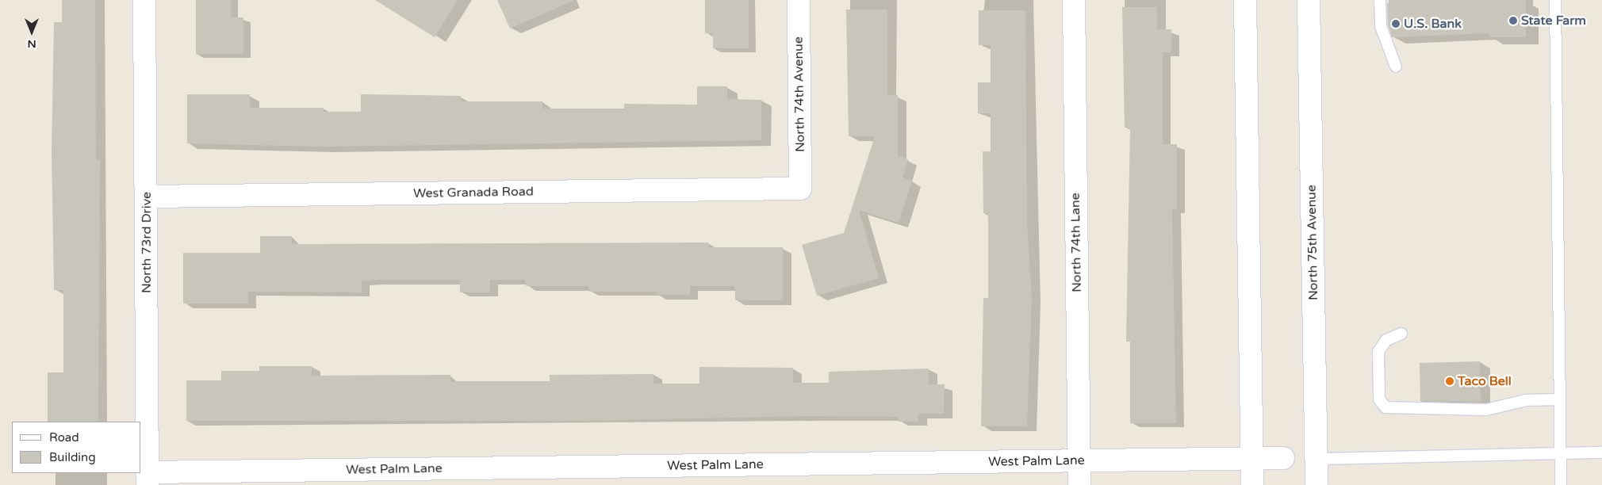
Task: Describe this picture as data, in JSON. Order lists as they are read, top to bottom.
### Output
{
  "streets": {
    "street": [
      "North 74th Avenue",
      "West Granada Road",
      "North 73rd Drive",
      "North 74th Lane",
      "North 75th Avenue",
      "West Palm Lane"
    ]
  },
  "crossings": [
    ["North 74th Avenue", "West Granada Road"],
    ["West Granada Road", "North 73rd Drive"],
    ["North 73rd Drive", "West Palm Lane"],
    ["North 74th Lane", "West Palm Lane"]
  ],
  "places": ["State Farm", "U.S. Bank", "Taco Bell"],
  "legend": ["Road", "Building"],
  "north": "bottom"
}
